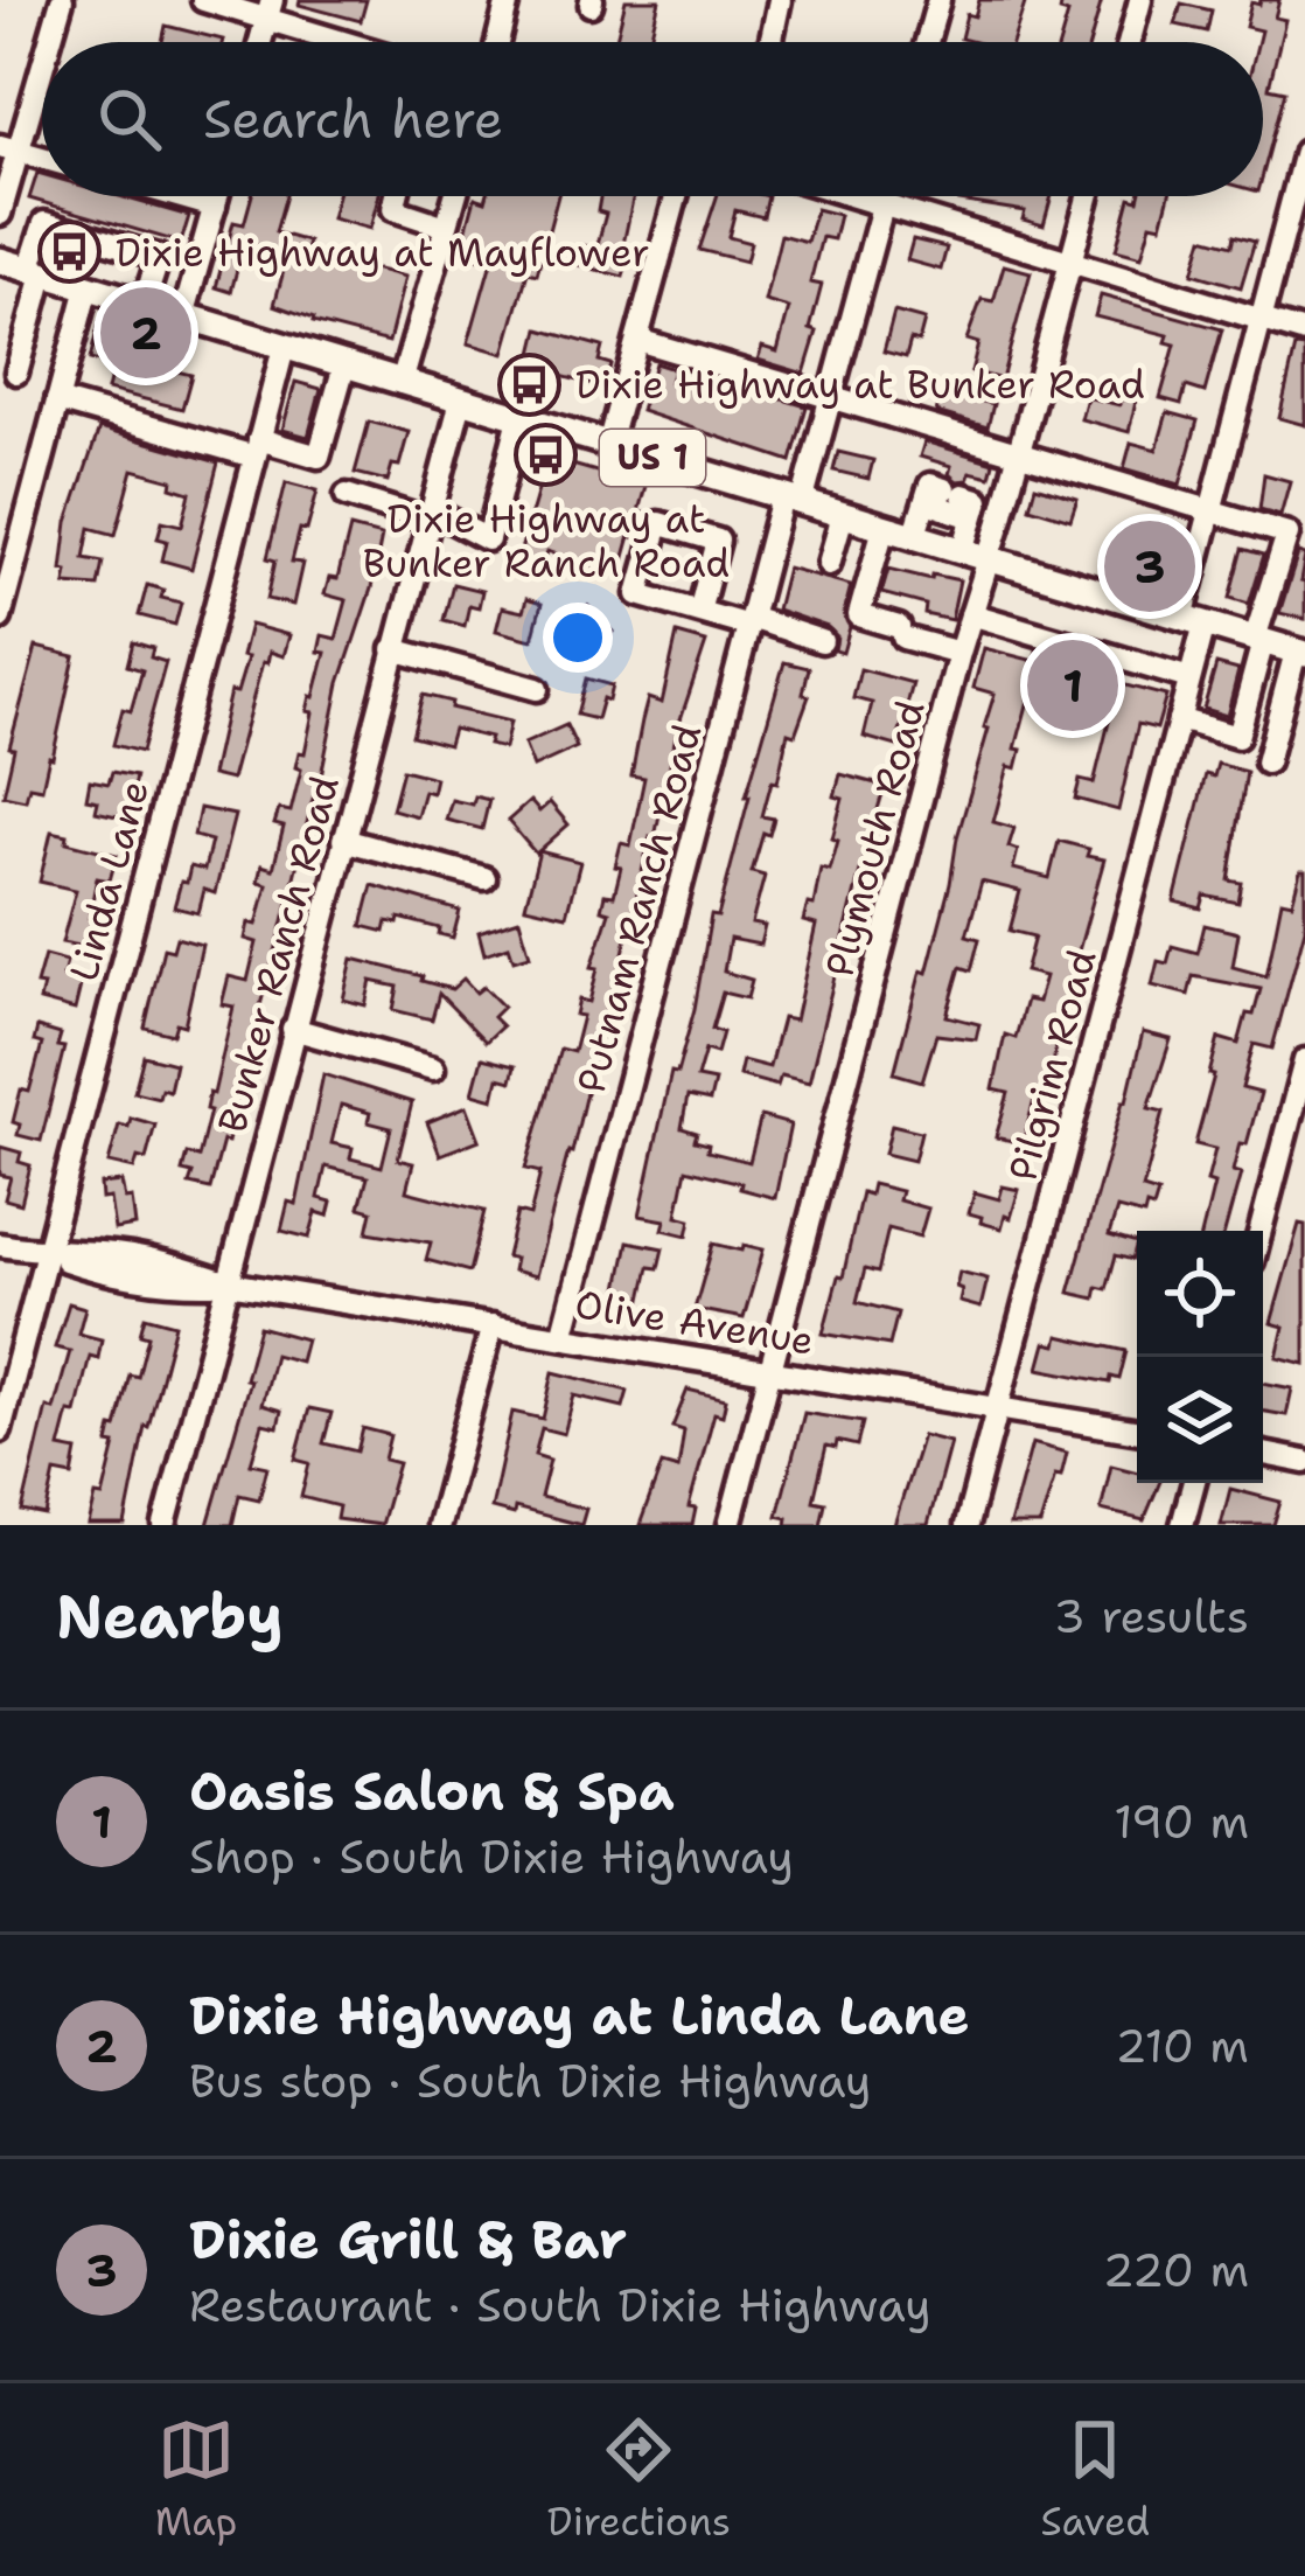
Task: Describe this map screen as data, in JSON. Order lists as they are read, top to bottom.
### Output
{
  "streets": {
    "main road": ["US 1"],
    "street": [
      "Plymouth Road",
      "Linda Lane",
      "Putnam Ranch Road",
      "Bunker Ranch Road",
      "Pilgrim Road",
      "Olive Avenue"
    ]
  },
  "crossings": [
    ["US 1", "Plymouth Road"],
    ["US 1", "Linda Lane"],
    ["US 1", "Putnam Ranch Road"],
    ["US 1", "Bunker Ranch Road"],
    ["US 1", "Pilgrim Road"],
    ["Plymouth Road", "Olive Avenue"],
    ["Linda Lane", "Olive Avenue"],
    ["Putnam Ranch Road", "Olive Avenue"],
    ["Bunker Ranch Road", "Olive Avenue"],
    ["Pilgrim Road", "Olive Avenue"]
  ],
  "places": {
    "bus stop": ["Dixie Highway at Mayflower", "Dixie Highway at Bunker Road", "Dixie Highway at Bunker Ranch Road"]
  },
  "page": {
    "search": "Search here",
    "pins": ["2", "3", "1"],
    "heading": ["Nearby", "3 results"],
    "list": [
      {
        "mark": "1",
        "name": "Oasis Salon & Spa",
        "note": "Shop · South Dixie Highway",
        "value": "190 m"
      },
      {
        "mark": "2",
        "name": "Dixie Highway at Linda Lane",
        "note": "Bus stop · South Dixie Highway",
        "value": "210 m"
      },
      {
        "mark": "3",
        "name": "Dixie Grill & Bar",
        "note": "Restaurant · South Dixie Highway",
        "value": "220 m"
      }
    ],
    "nav": ["Map", "Directions", "Saved"]
  }
}
